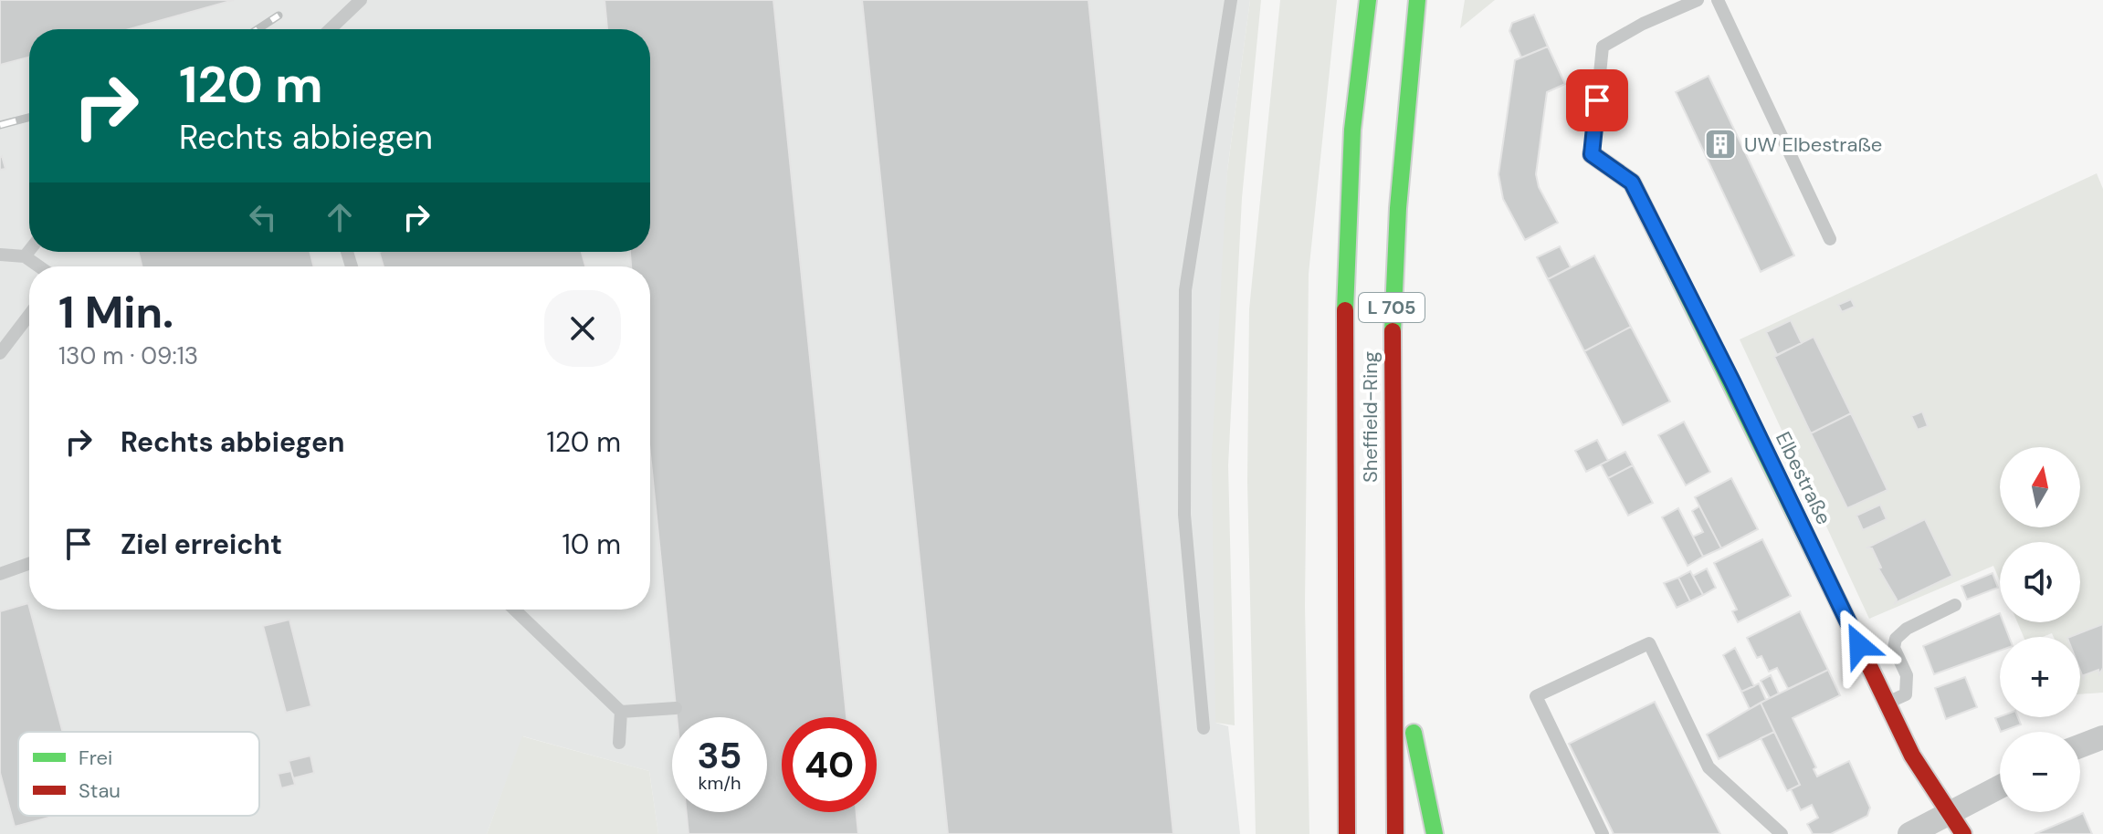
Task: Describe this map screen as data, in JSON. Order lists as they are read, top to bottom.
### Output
{
  "streets": {
    "main road": ["L 705", "Sheffield-Ring", "Elbestraße"]
  },
  "crossings": [
    ["L 705", "Sheffield-Ring"]
  ],
  "places": {
    "building": ["UW Elbestraße"]
  },
  "legend": ["Frei", "Stau"],
  "north": "top",
  "page": {
    "turn": ["120 m", "Rechts abbiegen"],
    "heading": ["1 Min.", "130 m · 09:13"],
    "list": [
      {
        "name": "Rechts abbiegen",
        "value": "120 m"
      },
      {
        "name": "Ziel erreicht",
        "value": "10 m"
      }
    ],
    "map_buttons": ["+", "−"],
    "speed": "35 km/h",
    "limit": "40"
  }
}
